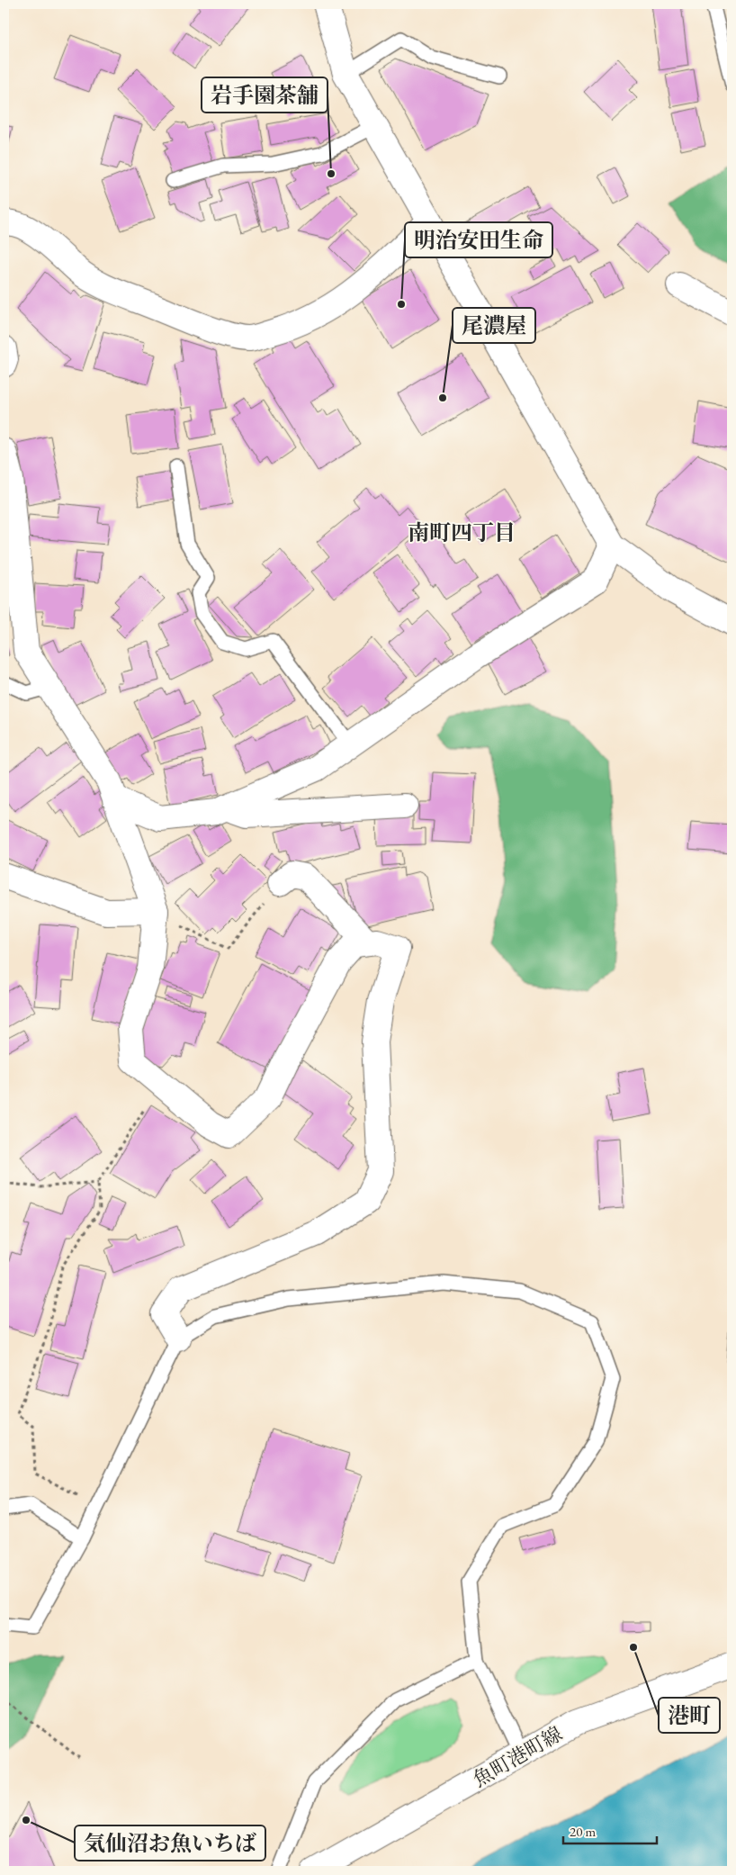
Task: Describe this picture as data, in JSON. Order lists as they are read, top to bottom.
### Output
{
  "streets": {
    "street": ["魚町港町線"]
  },
  "districts": ["南町四丁目"],
  "places": [
    "岩手園茶舗",
    "明治安田生命",
    "尾濃屋",
    "港町",
    "気仙沼お魚いちば"
  ],
  "scale_bar": "20 m"
}
